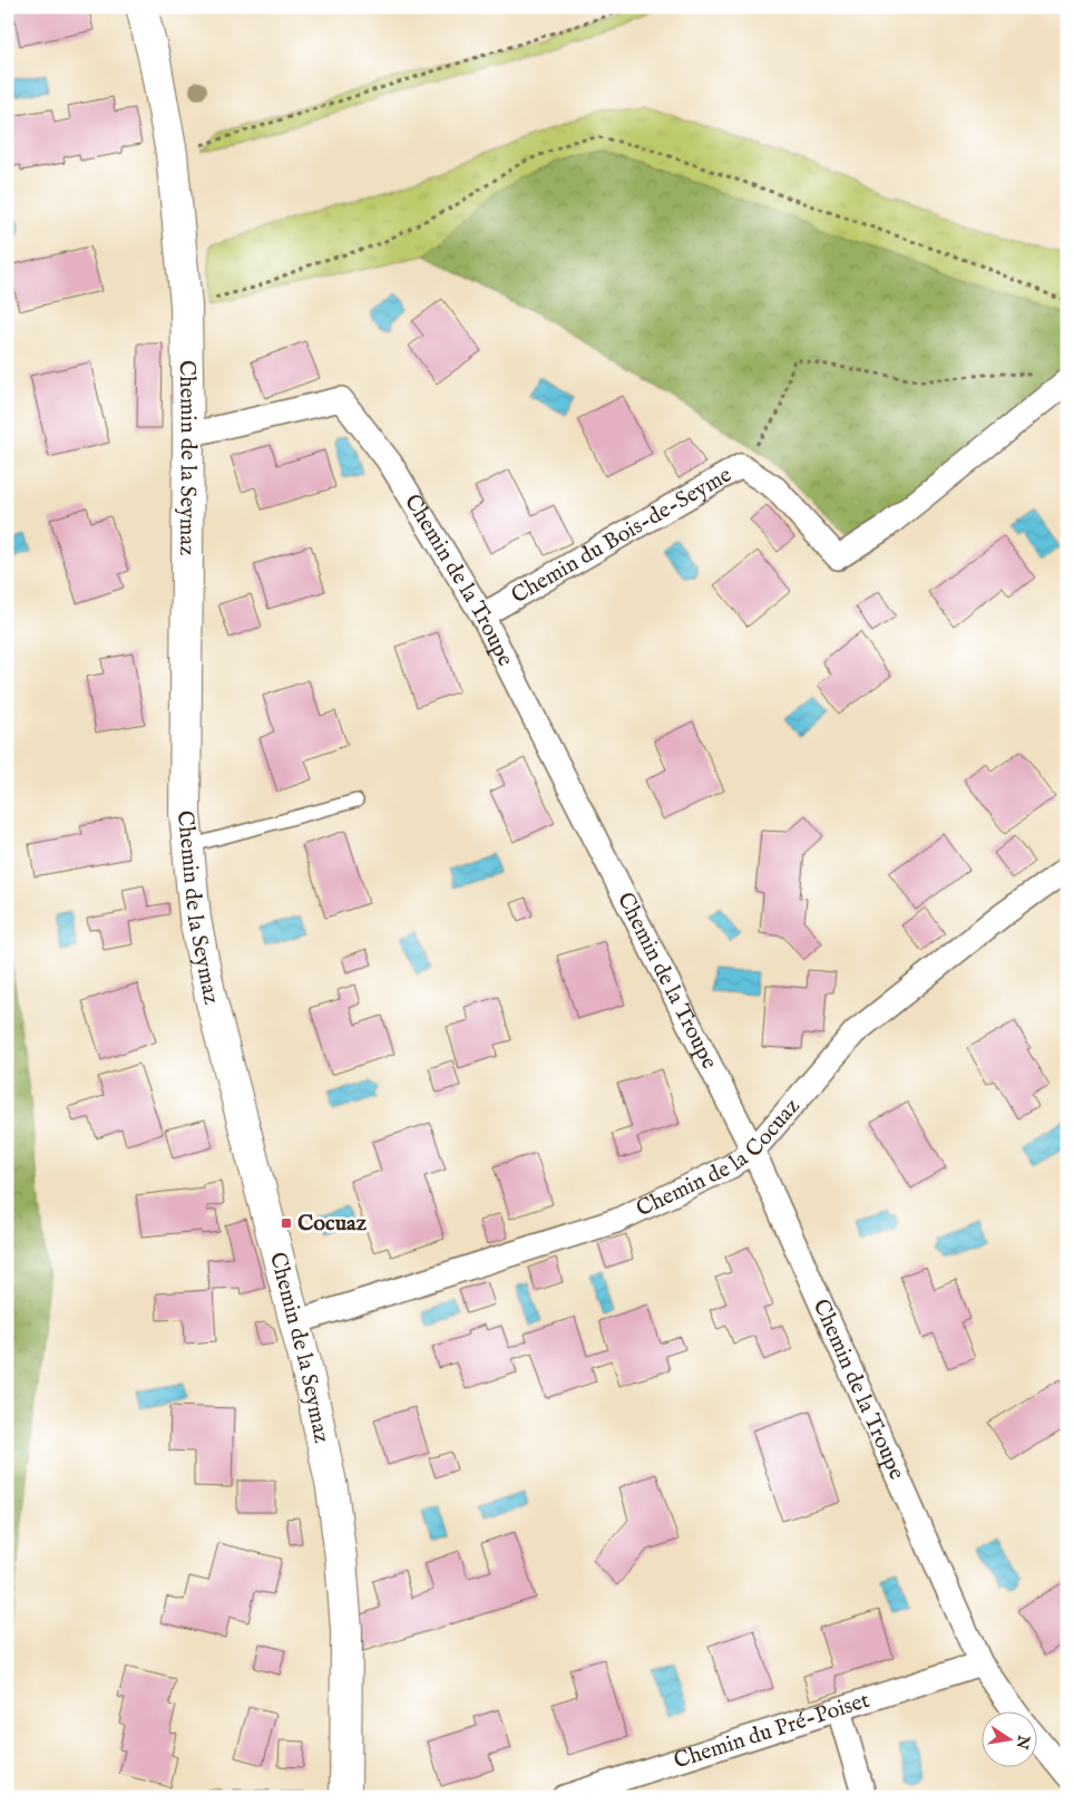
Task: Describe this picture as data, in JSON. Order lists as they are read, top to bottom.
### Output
{
  "streets": {
    "street": [
      "Chemin de la Seymaz",
      "Chemin du Bois-de-Seyme",
      "Chemin de la Troupe",
      "Chemin de la Cocuaz",
      "Chemin du Pré-Poiset"
    ]
  },
  "crossings": [
    ["Chemin de la Seymaz", "Chemin de la Troupe"],
    ["Chemin de la Seymaz", "Chemin de la Cocuaz"],
    ["Chemin du Bois-de-Seyme", "Chemin de la Troupe"],
    ["Chemin de la Troupe", "Chemin de la Cocuaz"],
    ["Chemin de la Troupe", "Chemin du Pré-Poiset"]
  ],
  "places": {
    "transit": ["Cocuaz"]
  },
  "north": "right"
}
